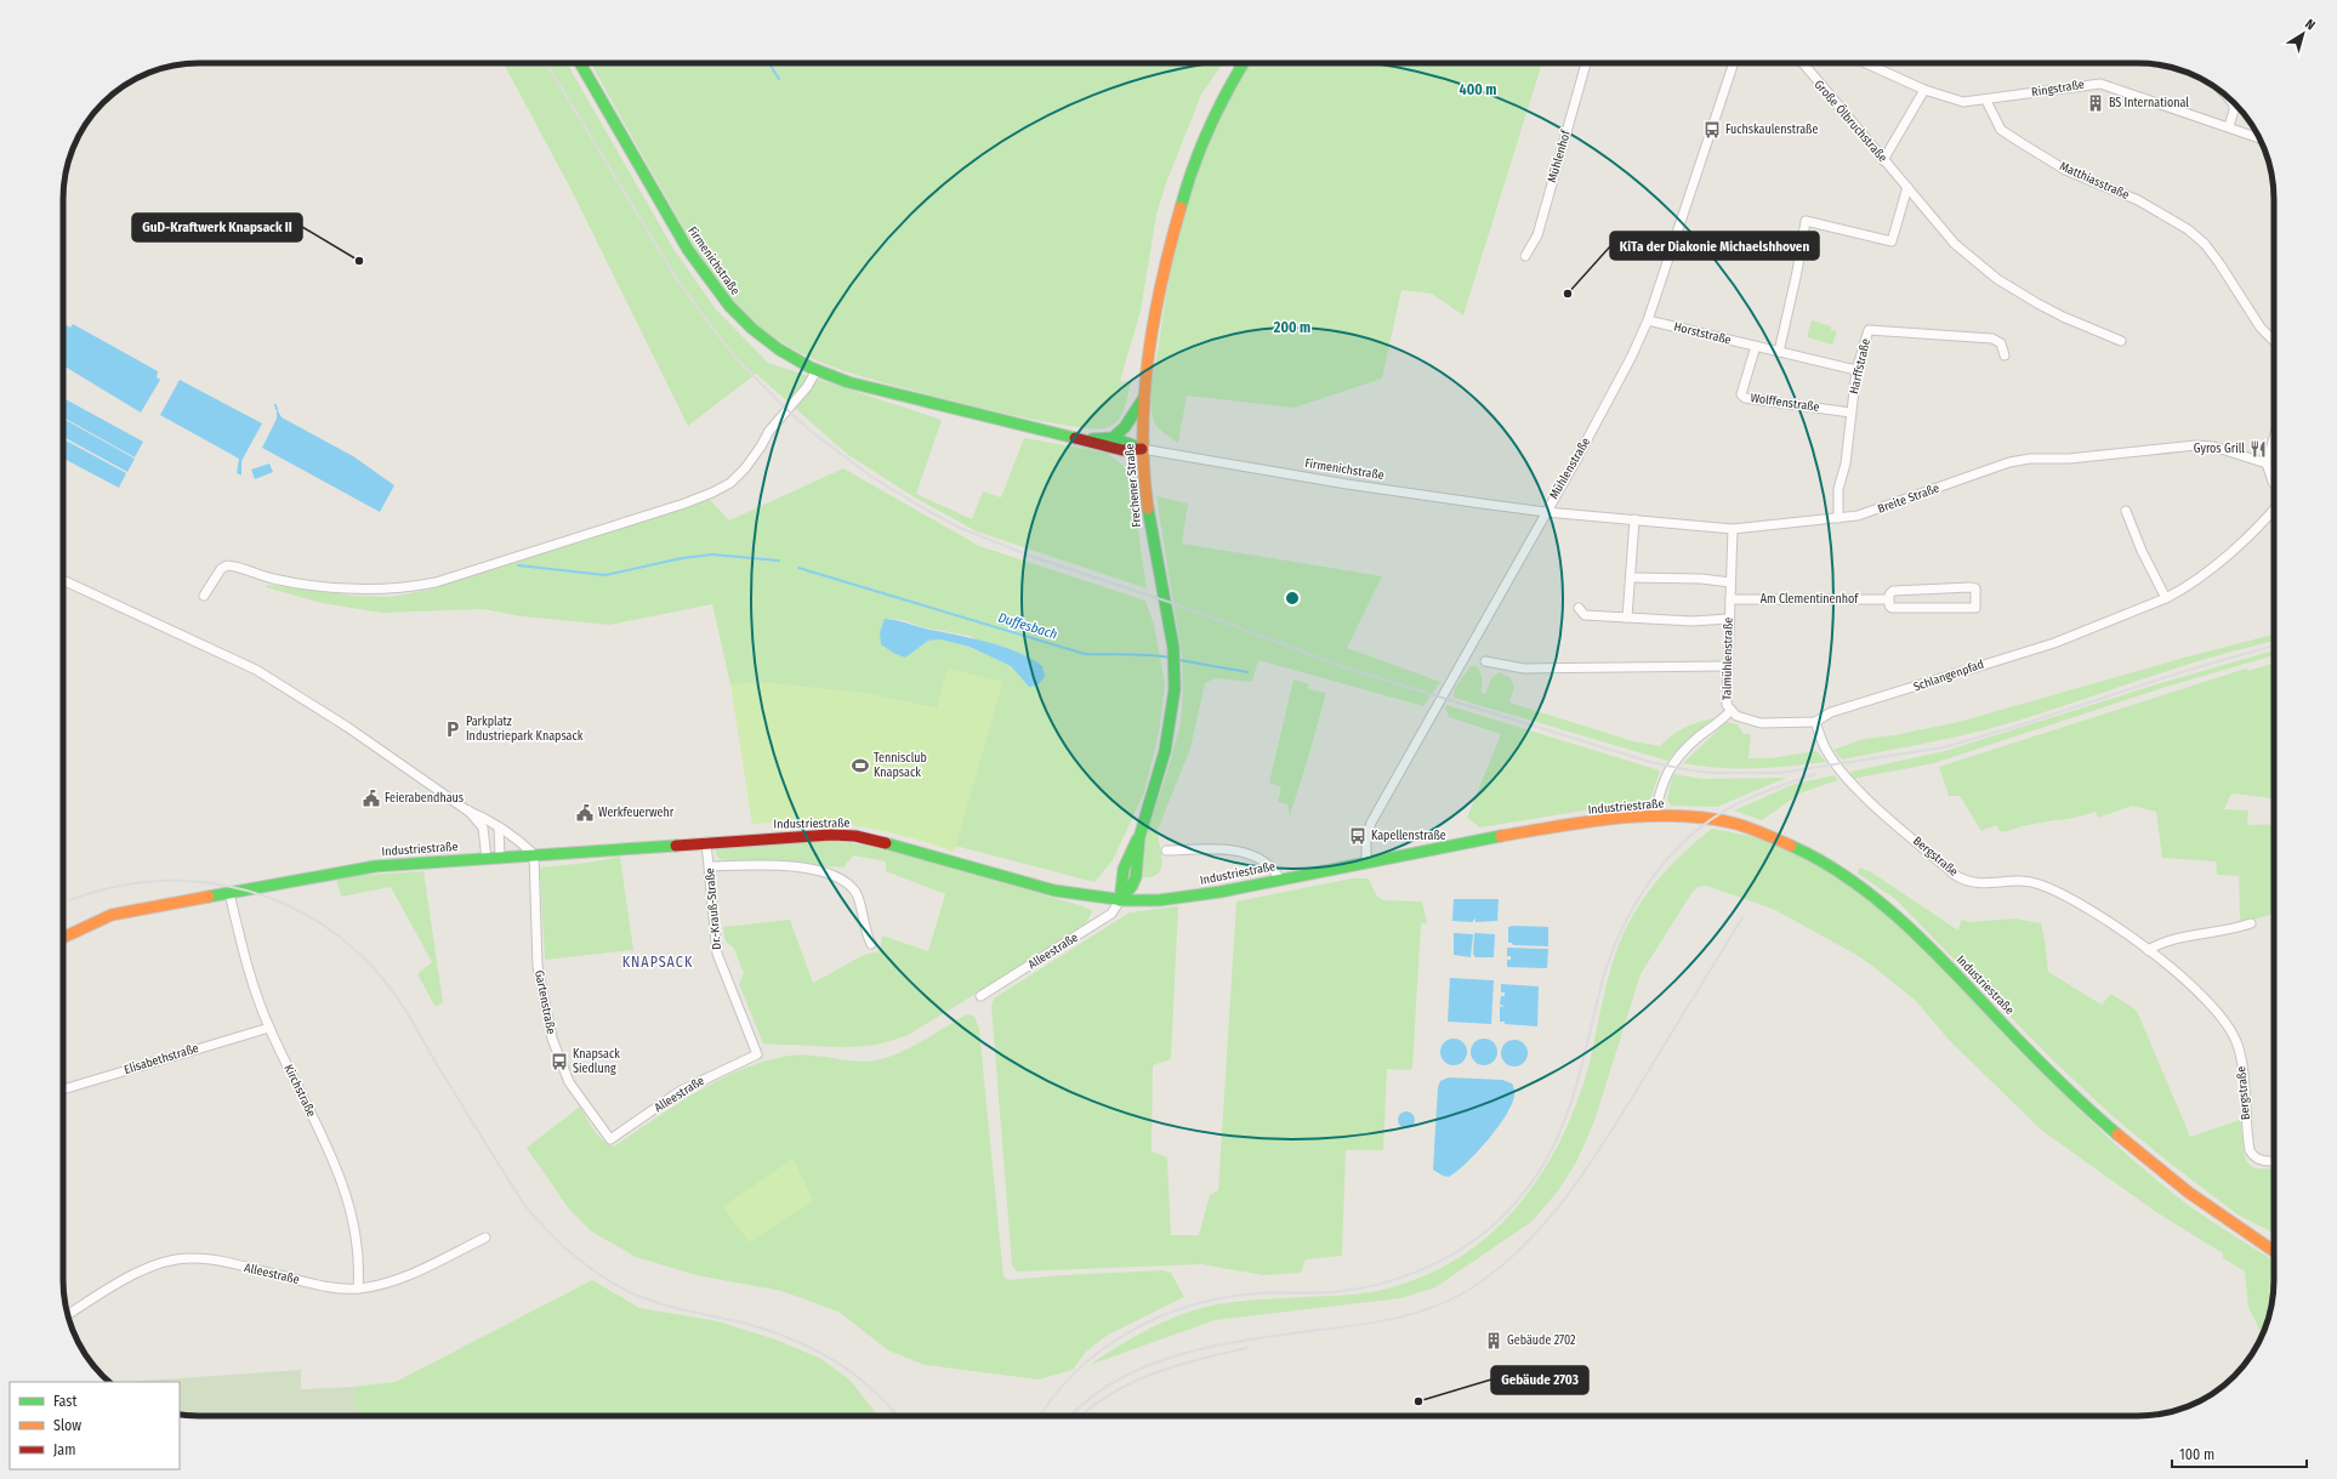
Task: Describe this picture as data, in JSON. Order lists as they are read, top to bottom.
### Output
{
  "streets": {
    "main road": ["Firmenichstraße", "Frechener Straße", "Industriestraße"],
    "street": [
      "Ringstraße",
      "Große Ölbruchstraße",
      "Mühlenhof",
      "Matthiasstraße",
      "Horststraße",
      "Harffstraße",
      "Wolffenstraße",
      "Mühlenstraße",
      "Breite Straße",
      "Am Clementinenhof",
      "Talmühlenstraße",
      "Schlangenpfad",
      "Bergstraße",
      "Dr.-Krauß-Straße",
      "Alleestraße",
      "Gartenstraße",
      "Elisabethstraße",
      "Kirchstraße"
    ]
  },
  "crossings": [
    ["Ringstraße", "Matthiasstraße"],
    ["Firmenichstraße", "Mühlenstraße"],
    ["Firmenichstraße", "Frechener Straße"],
    ["Firmenichstraße", "Breite Straße"],
    ["Horststraße", "Harffstraße"],
    ["Horststraße", "Wolffenstraße"],
    ["Horststraße", "Mühlenstraße"],
    ["Harffstraße", "Wolffenstraße"],
    ["Harffstraße", "Breite Straße"],
    ["Mühlenstraße", "Breite Straße"],
    ["Mühlenstraße", "Industriestraße"],
    ["Frechener Straße", "Industriestraße"],
    ["Frechener Straße", "Alleestraße"],
    ["Breite Straße", "Talmühlenstraße"],
    ["Am Clementinenhof", "Talmühlenstraße"],
    ["Talmühlenstraße", "Schlangenpfad"],
    ["Talmühlenstraße", "Industriestraße"],
    ["Schlangenpfad", "Bergstraße"],
    ["Industriestraße", "Dr.-Krauß-Straße"],
    ["Industriestraße", "Alleestraße"],
    ["Industriestraße", "Gartenstraße"],
    ["Industriestraße", "Kirchstraße"],
    ["Dr.-Krauß-Straße", "Alleestraße"],
    ["Alleestraße", "Gartenstraße"],
    ["Alleestraße", "Kirchstraße"],
    ["Elisabethstraße", "Kirchstraße"]
  ],
  "districts": ["KNAPSACK"],
  "water": ["Duffesbach"],
  "places": {
    "building": ["BS International", "Gebäude 2702"],
    "bus stop": ["Fuchskaulenstraße", "Kapellenstraße", "Knapsack Siedlung"],
    "other": ["GuD-Kraftwerk Knapsack II", "KiTa der Diakonie Michaelshhoven", "Gebäude 2703"],
    "restaurant": ["Gyros Grill"],
    "parking": ["Parkplatz Industriepark Knapsack"],
    "sports": ["Tennisclub Knapsack"],
    "public building": ["Feierabendhaus", "Werkfeuerwehr"]
  },
  "legend": ["Fast", "Slow", "Jam"],
  "scale_bar": "100 m",
  "north": "top right",
  "rings": ["400 m", "200 m"]
}
